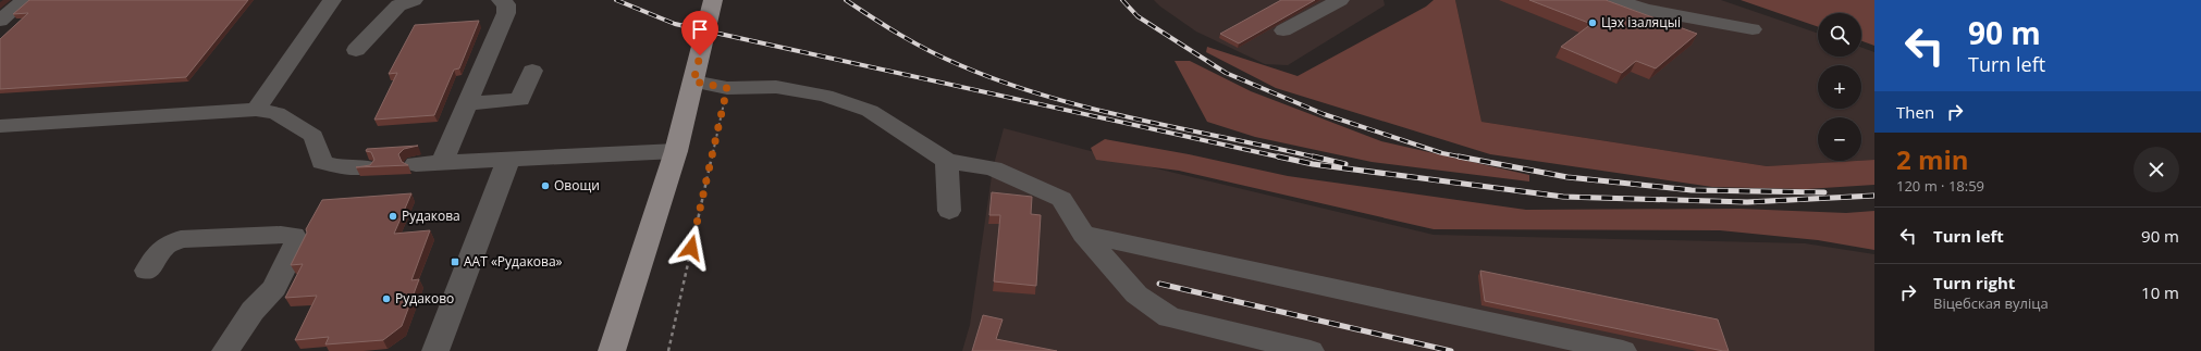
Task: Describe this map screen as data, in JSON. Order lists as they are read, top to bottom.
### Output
{
  "places": {
    "other": [
      "Цэх ізаляцыі",
      "Овощи",
      "Рудакова",
      "Рудаково"
    ],
    "transit": ["ААТ «Рудакова»"]
  },
  "page": {
    "turn": ["90 m", "Turn left"],
    "map_buttons": ["+", "−"],
    "then": "Then",
    "heading": ["2 min", "120 m · 18:59"],
    "list": [
      {
        "name": "Turn left",
        "value": "90 m"
      },
      {
        "name": "Turn right",
        "note": "Віцебская вуліца",
        "value": "10 m"
      }
    ]
  }
}
